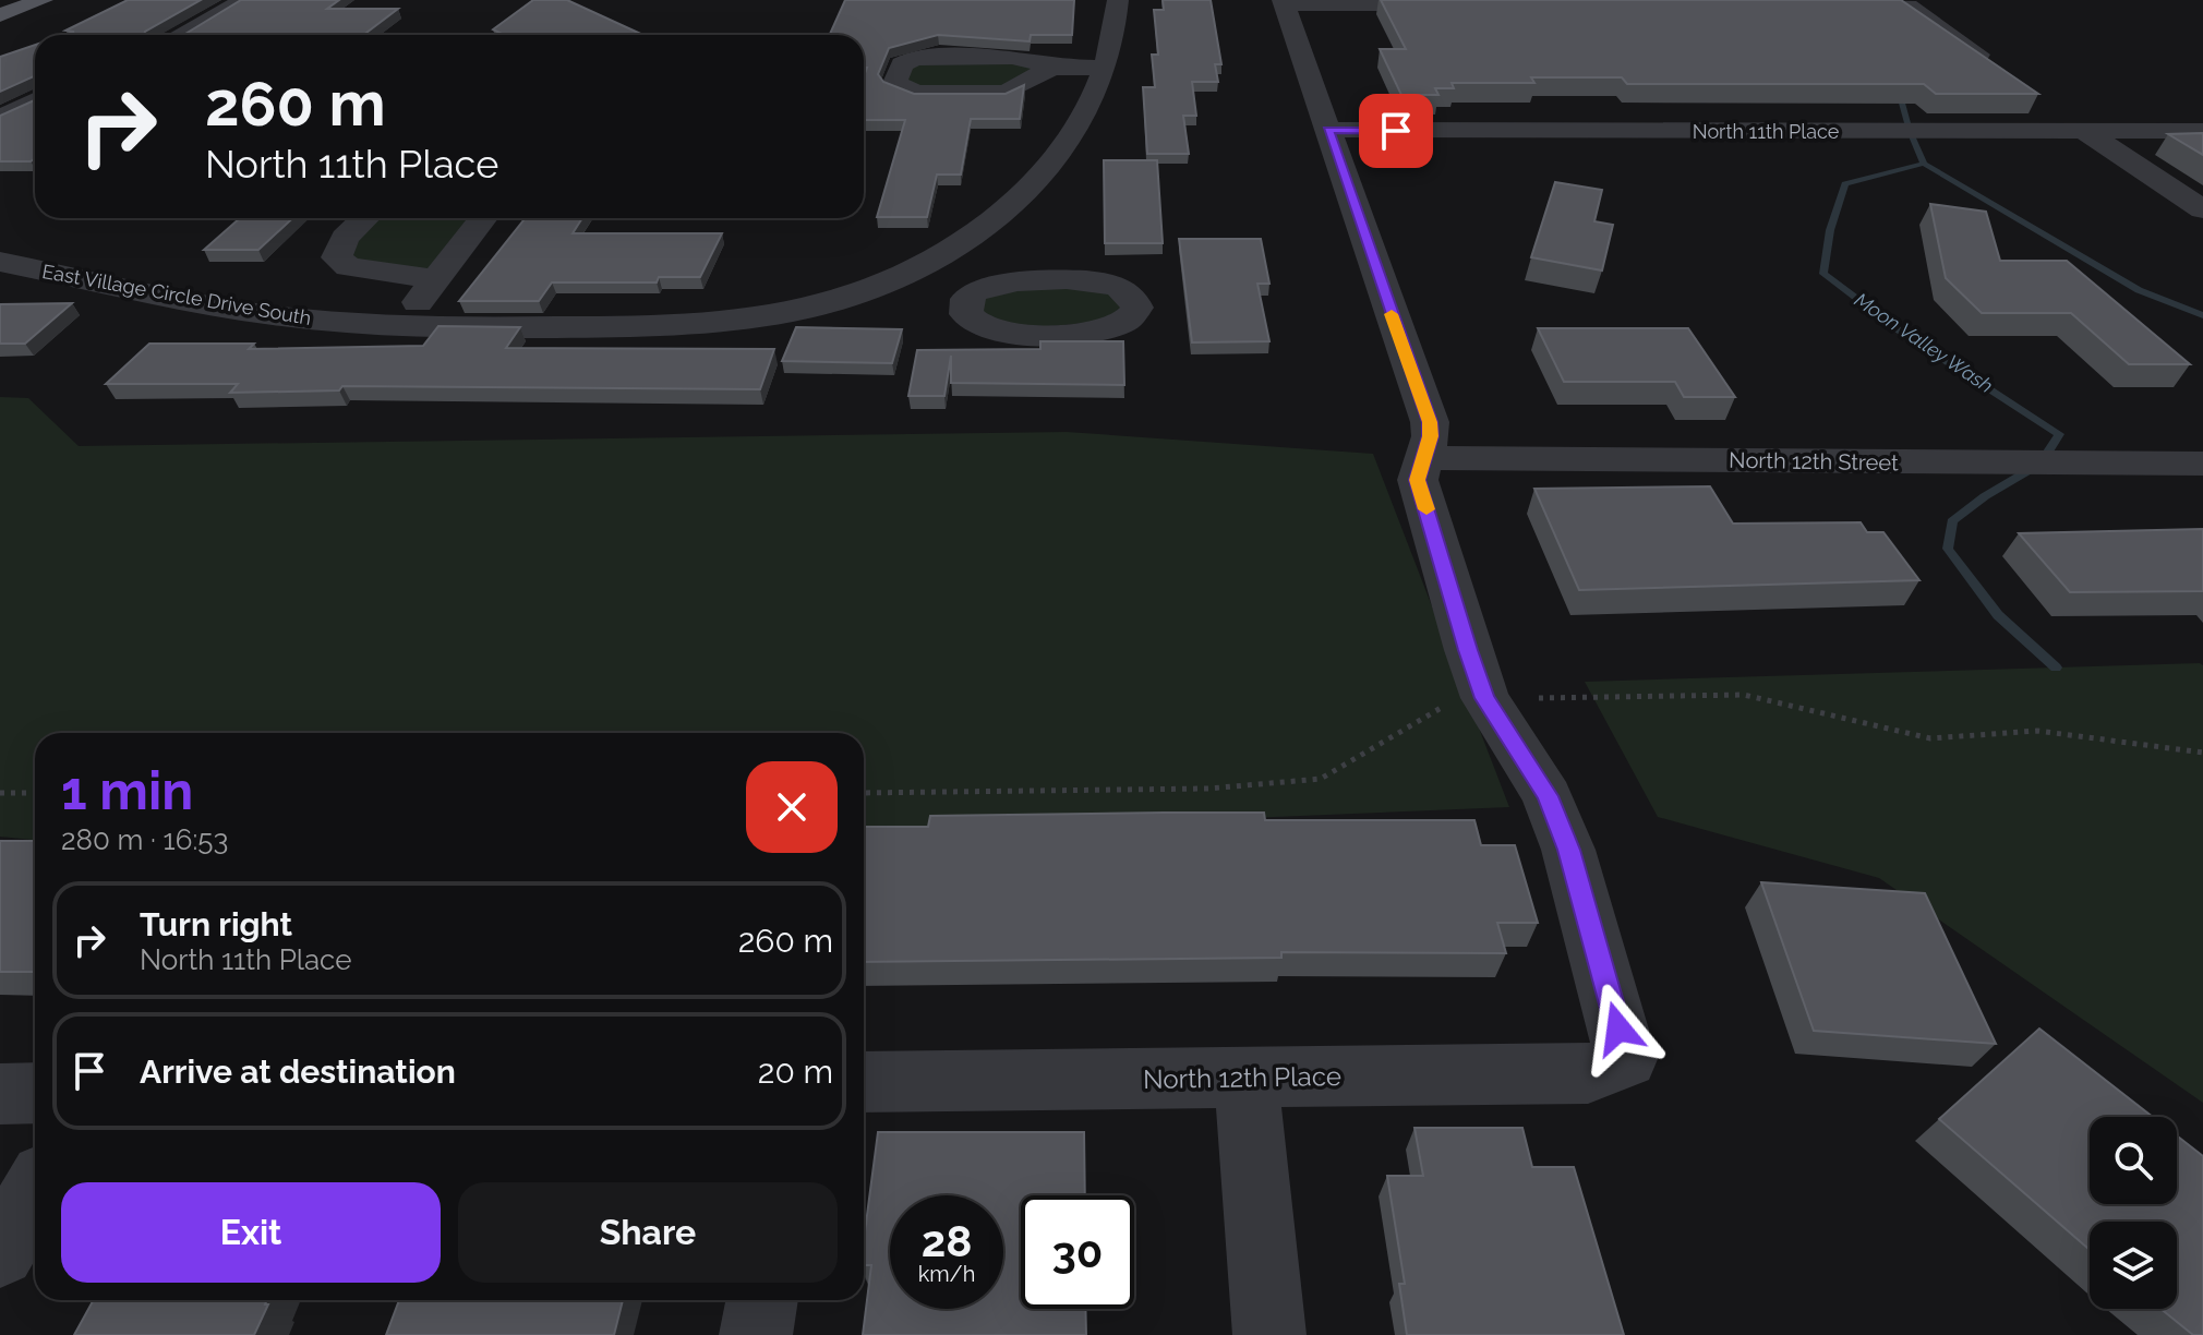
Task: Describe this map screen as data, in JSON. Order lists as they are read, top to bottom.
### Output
{
  "streets": {
    "street": [
      "North 11th Place",
      "East Village Circle Drive South",
      "North 12th Street",
      "North 12th Place"
    ]
  },
  "crossings": [
    ["North 12th Street", "North 12th Place"]
  ],
  "water": ["Moon Valley Wash"],
  "page": {
    "turn": ["260 m", "North 11th Place"],
    "heading": ["1 min", "280 m · 16:53"],
    "list": [
      {
        "name": "Turn right",
        "note": "North 11th Place",
        "value": "260 m"
      },
      {
        "name": "Arrive at destination",
        "value": "20 m"
      }
    ],
    "buttons": ["Exit", "Share"],
    "speed": "28 km/h",
    "limit": "30"
  }
}
